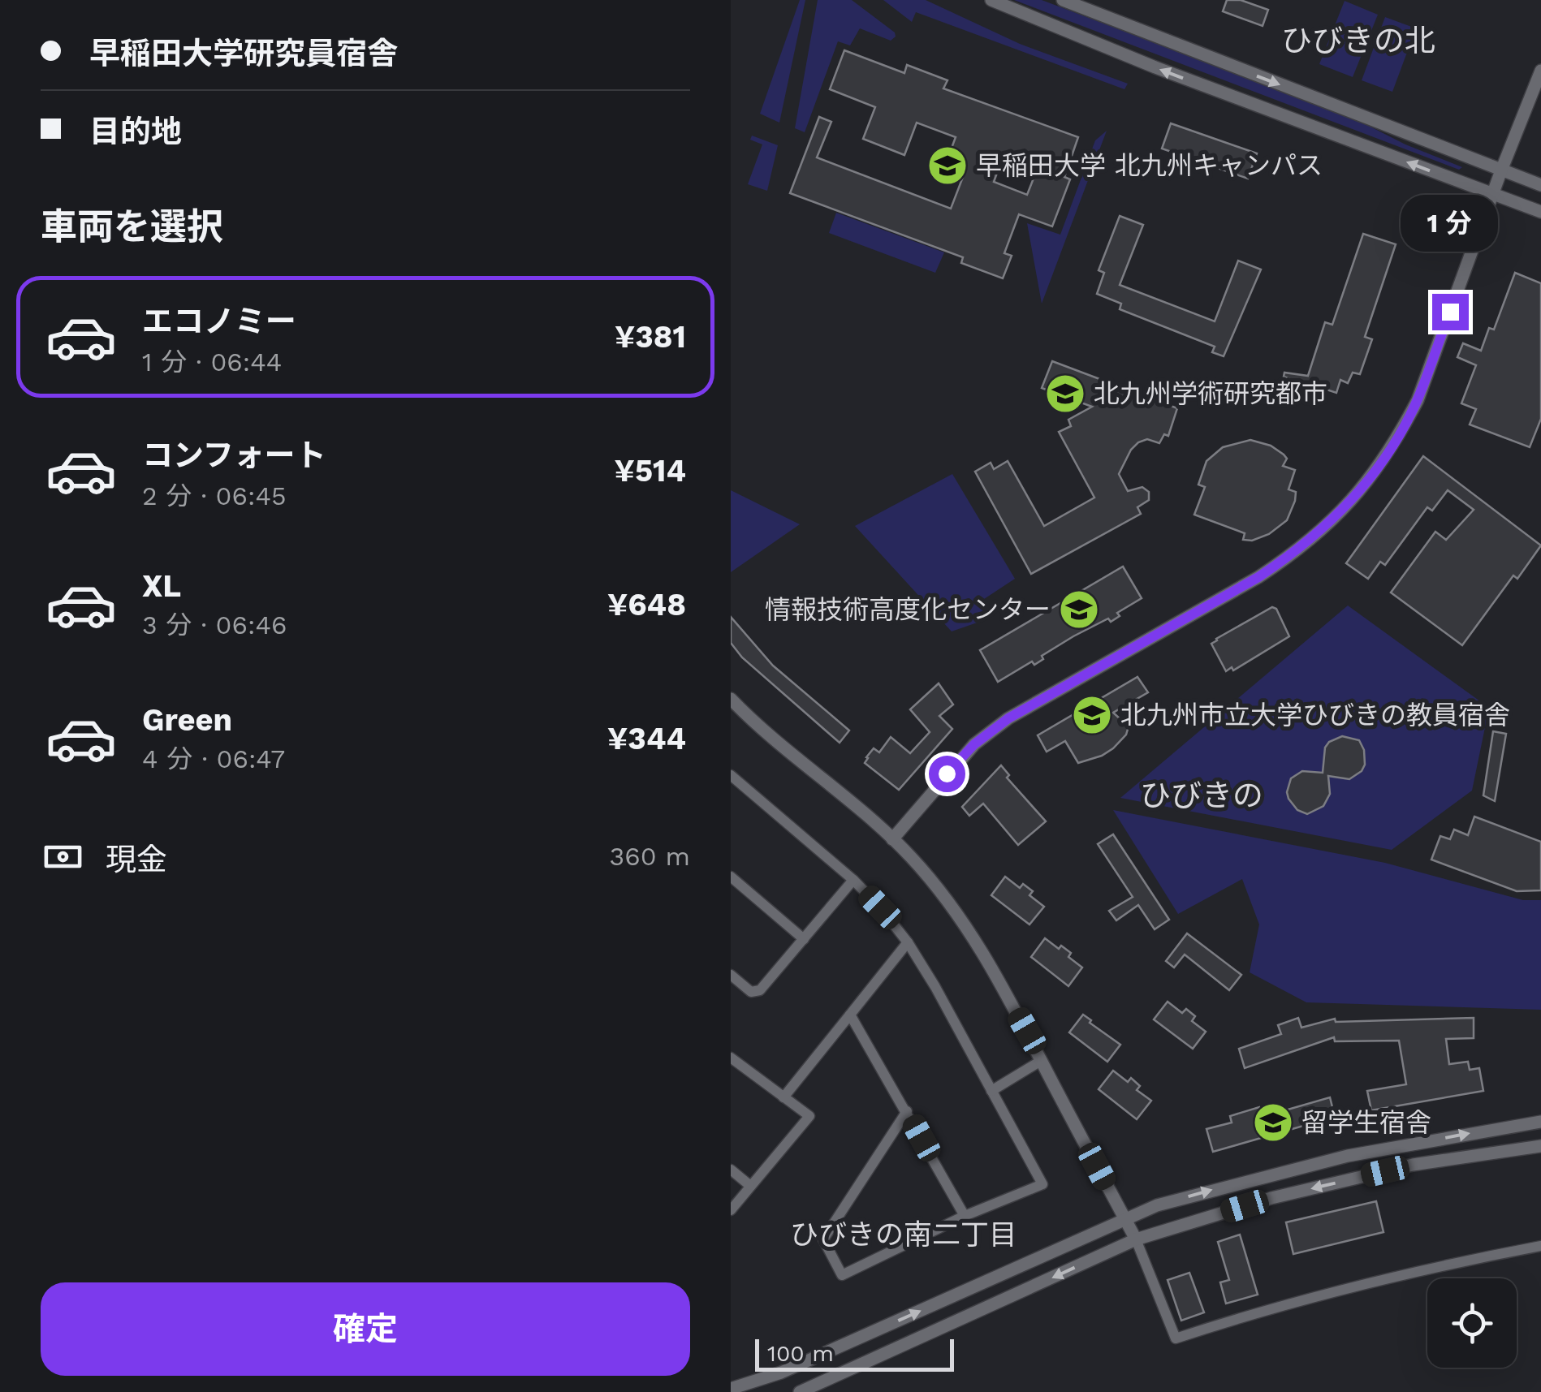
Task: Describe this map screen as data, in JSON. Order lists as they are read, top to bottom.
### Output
{
  "districts": ["ひびきの北", "ひびきの", "ひびきの南二丁目"],
  "places": {
    "school or university": [
      "早稲田大学 北九州キャンパス",
      "北九州学術研究都市",
      "情報技術高度化センター",
      "北九州市立大学ひびきの教員宿舎",
      "留学生宿舎"
    ]
  },
  "scale_bar": "100 m",
  "page": {
    "banner": ["早稲田大学研究員宿舎", "目的地"],
    "heading": "車両を選択",
    "bubble": "1 分",
    "list": [
      {
        "name": "エコノミー",
        "note": "1 分 · 06:44",
        "value": "¥381"
      },
      {
        "name": "コンフォート",
        "note": "2 分 · 06:45",
        "value": "¥514"
      },
      {
        "name": "XL",
        "note": "3 分 · 06:46",
        "value": "¥648"
      },
      {
        "name": "Green",
        "note": "4 分 · 06:47",
        "value": "¥344"
      }
    ],
    "pay": ["現金", "360 m"],
    "buttons": "確定",
    "scale": "100 m"
  }
}
